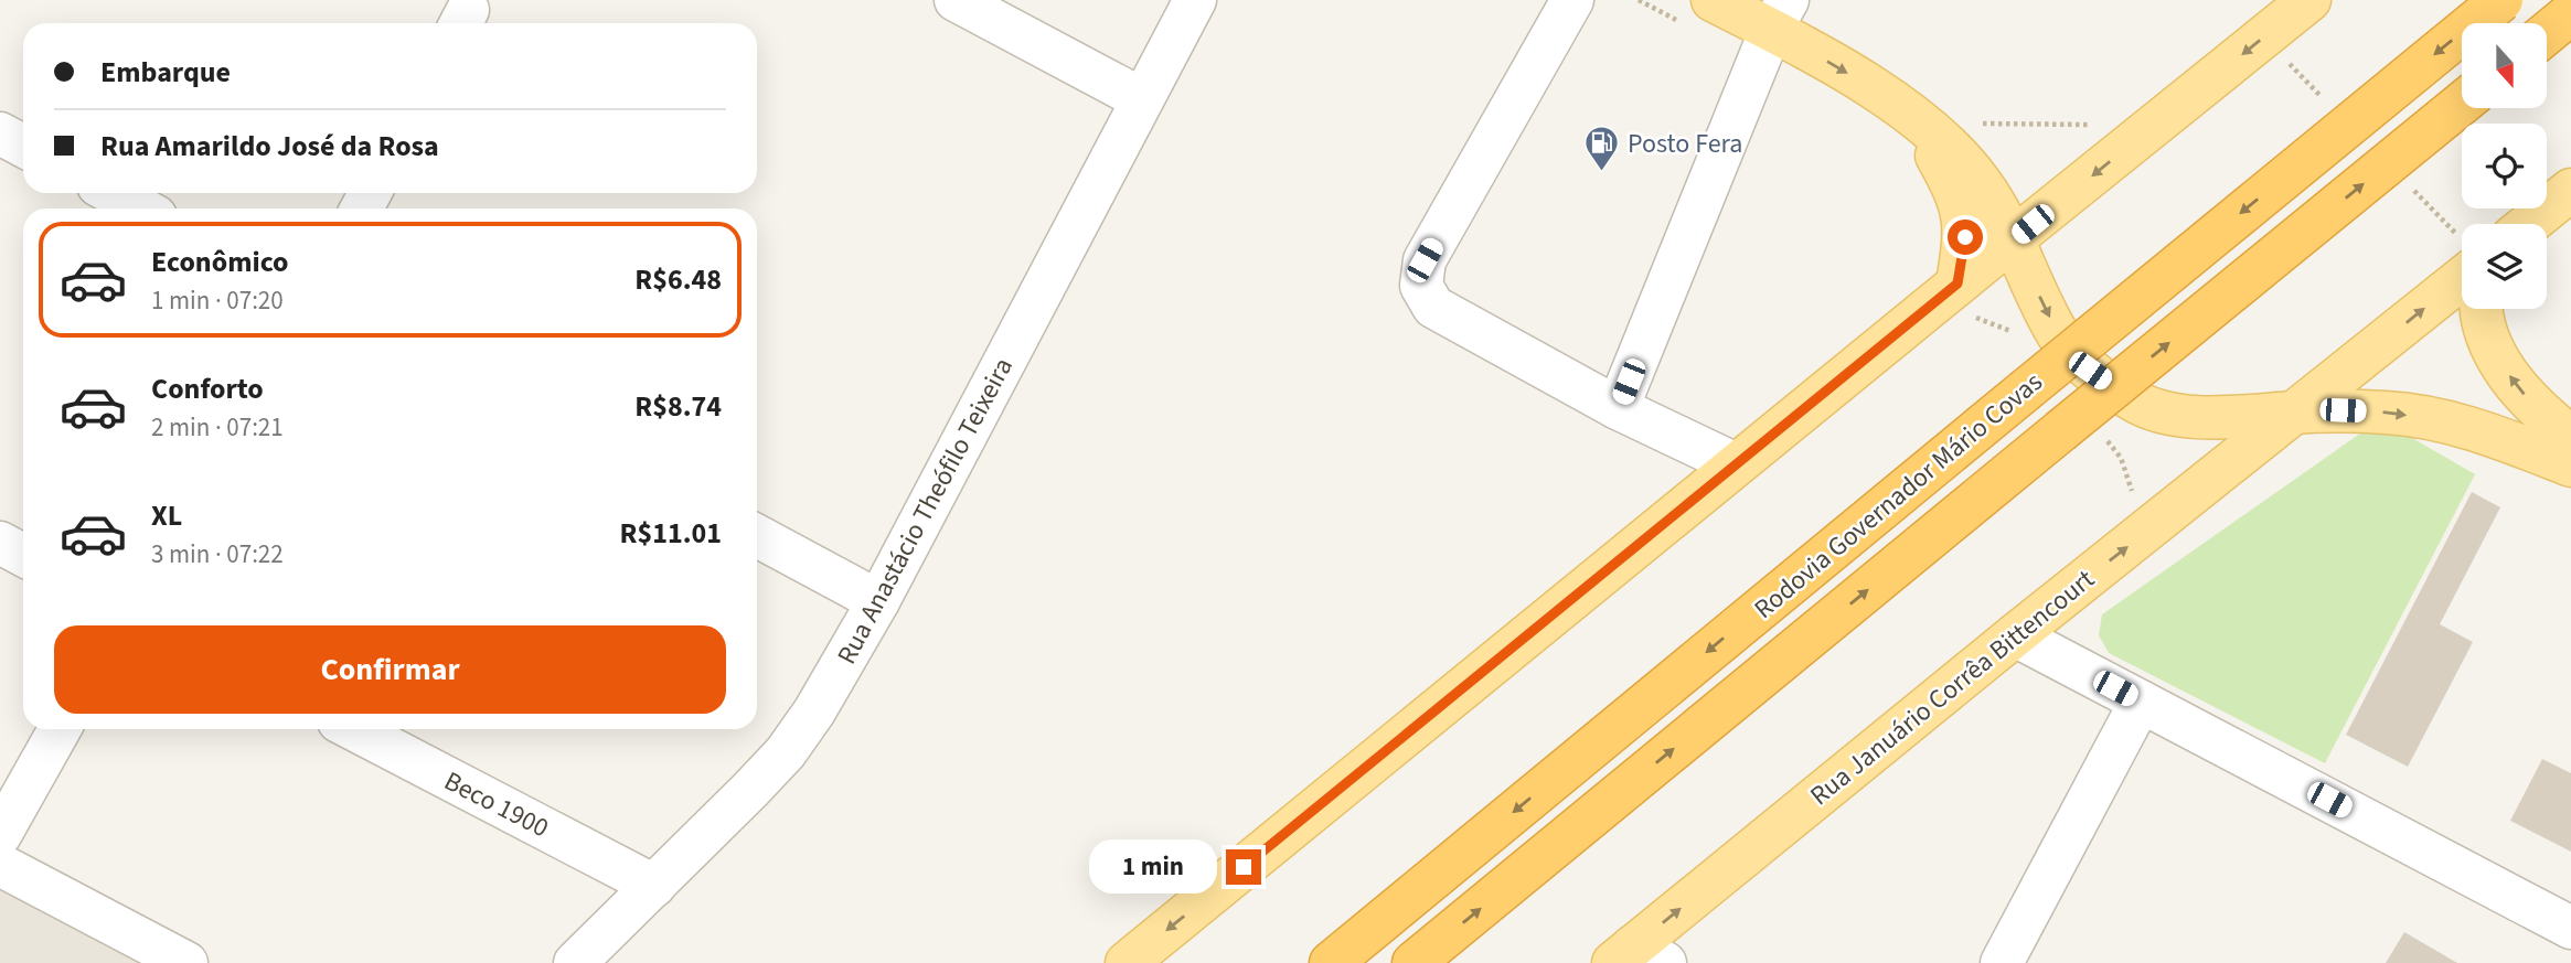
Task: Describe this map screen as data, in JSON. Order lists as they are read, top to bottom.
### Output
{
  "streets": {
    "highway": ["Rodovia Governador Mário Covas"],
    "main road": ["Rua Januário Corrêa Bittencourt"],
    "street": ["Rua Anastácio Theófilo Teixeira", "Beco 1900"]
  },
  "crossings": [
    ["Rua Anastácio Theófilo Teixeira", "Beco 1900"]
  ],
  "places": {
    "fuel station": ["Posto Fera"]
  },
  "north": "bottom",
  "page": {
    "banner": ["Embarque", "Rua Amarildo José da Rosa"],
    "list": [
      {
        "name": "Econômico",
        "note": "1 min · 07:20",
        "value": "R$6.48"
      },
      {
        "name": "Conforto",
        "note": "2 min · 07:21",
        "value": "R$8.74"
      },
      {
        "name": "XL",
        "note": "3 min · 07:22",
        "value": "R$11.01"
      }
    ],
    "buttons": "Confirmar",
    "bubble": "1 min"
  }
}
